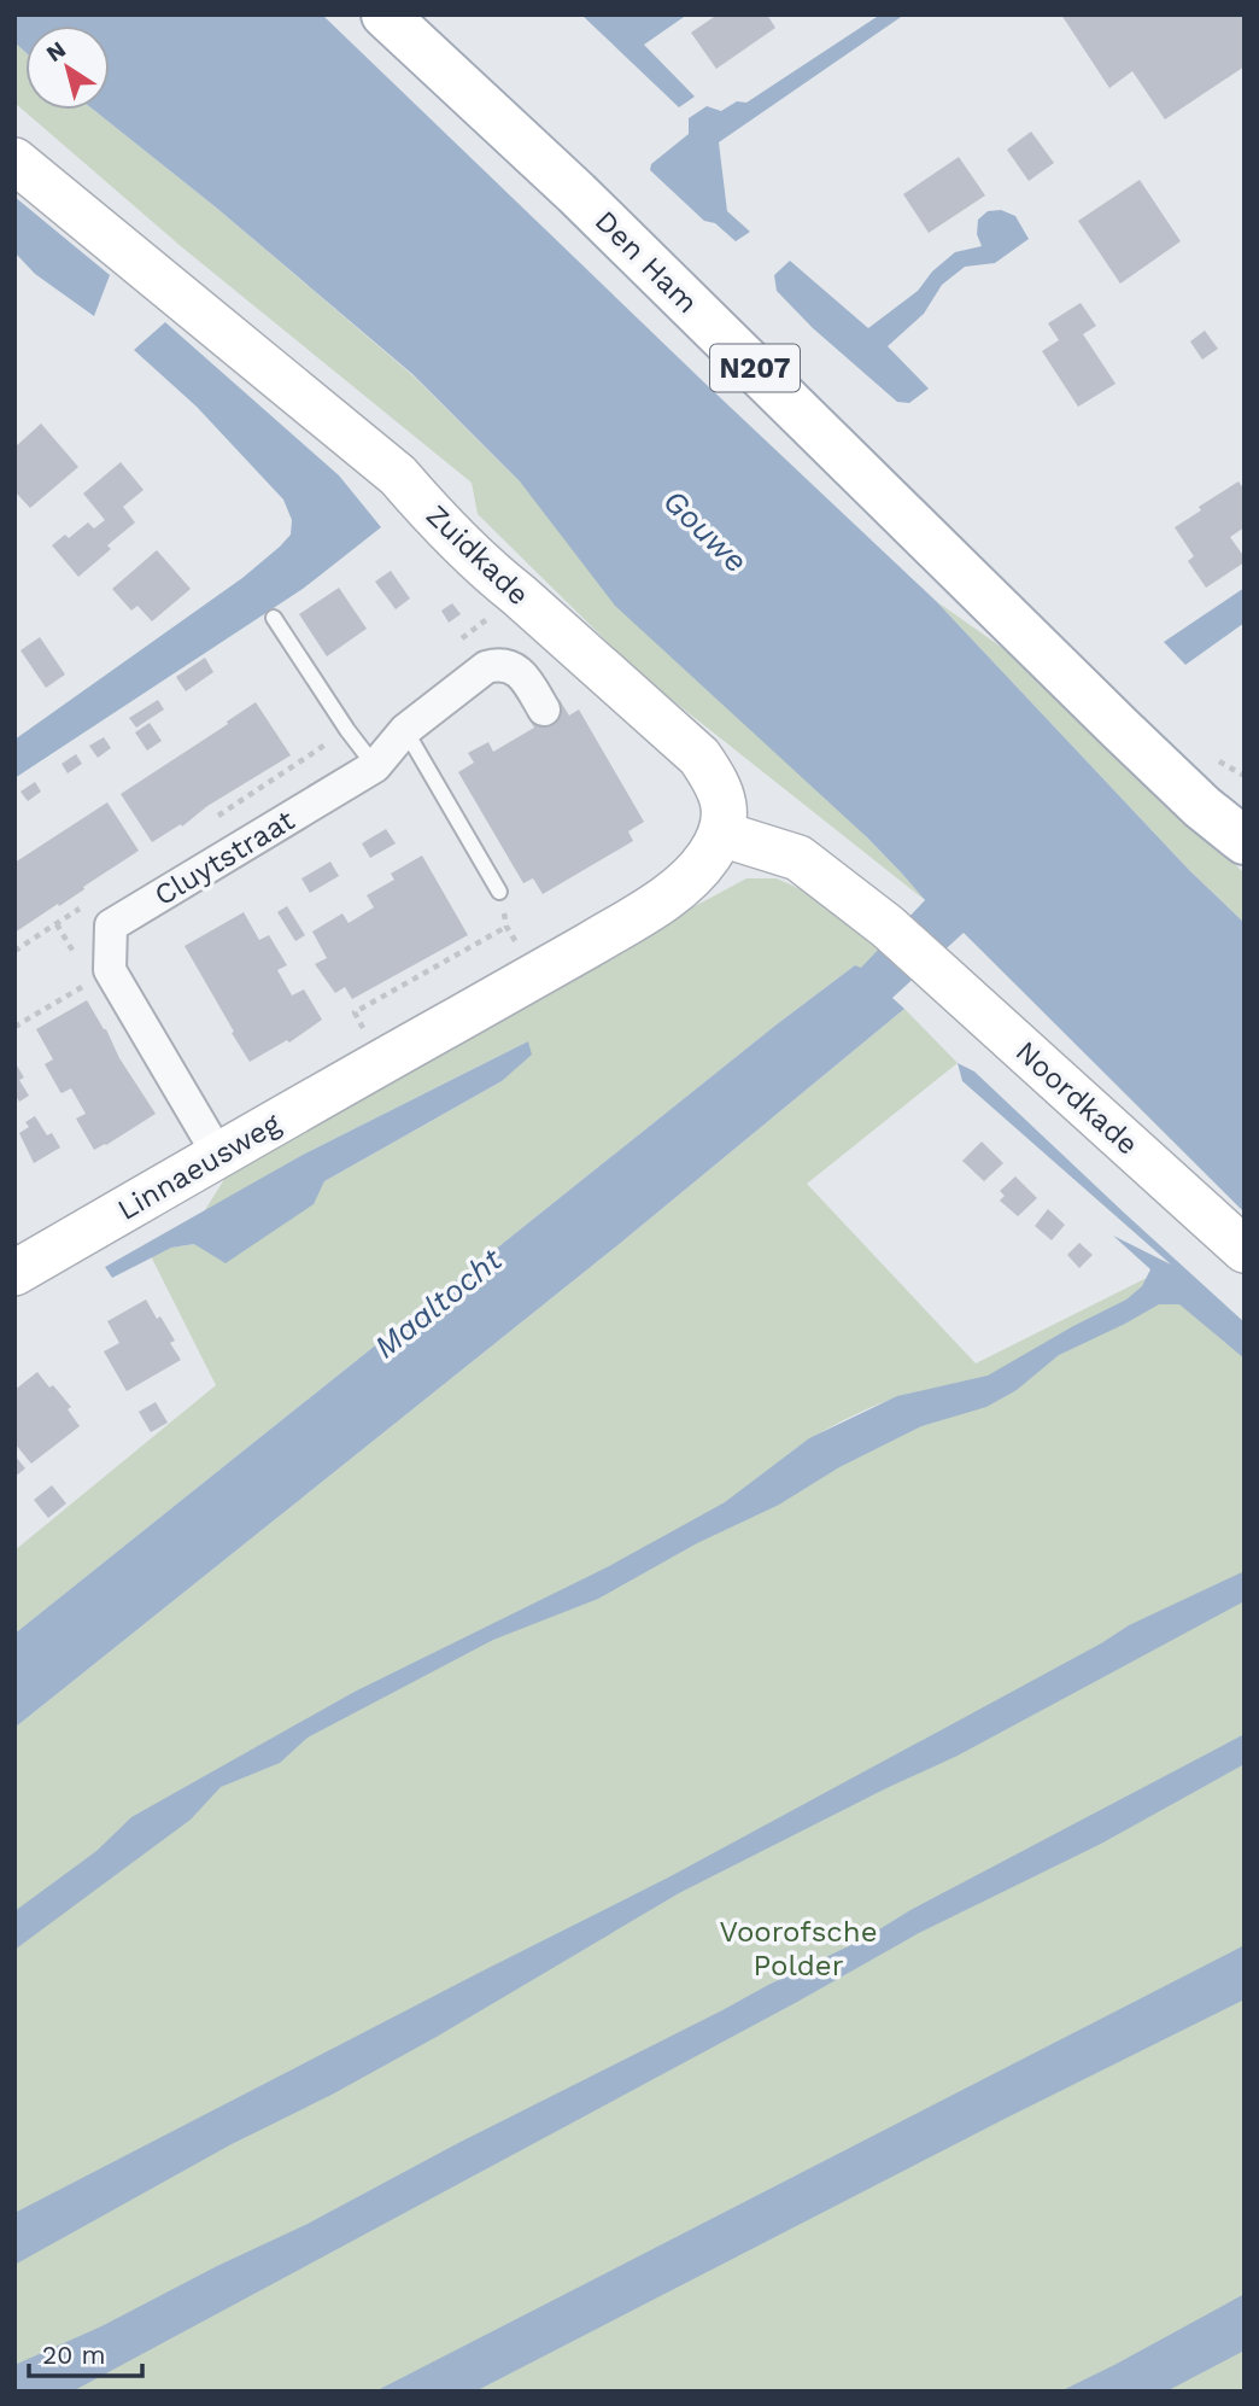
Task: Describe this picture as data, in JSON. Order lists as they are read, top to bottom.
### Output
{
  "streets": {
    "main road": ["Den Ham", "N207"],
    "street": [
      "Zuidkade",
      "Cluytstraat",
      "Noordkade",
      "Linnaeusweg"
    ]
  },
  "crossings": [
    ["Zuidkade", "Noordkade"],
    ["Zuidkade", "Linnaeusweg"],
    ["Noordkade", "Linnaeusweg"]
  ],
  "water": ["Gouwe", "Maaltocht"],
  "parks": ["Voorofsche Polder"],
  "scale_bar": "20 m",
  "north": "top left"
}
